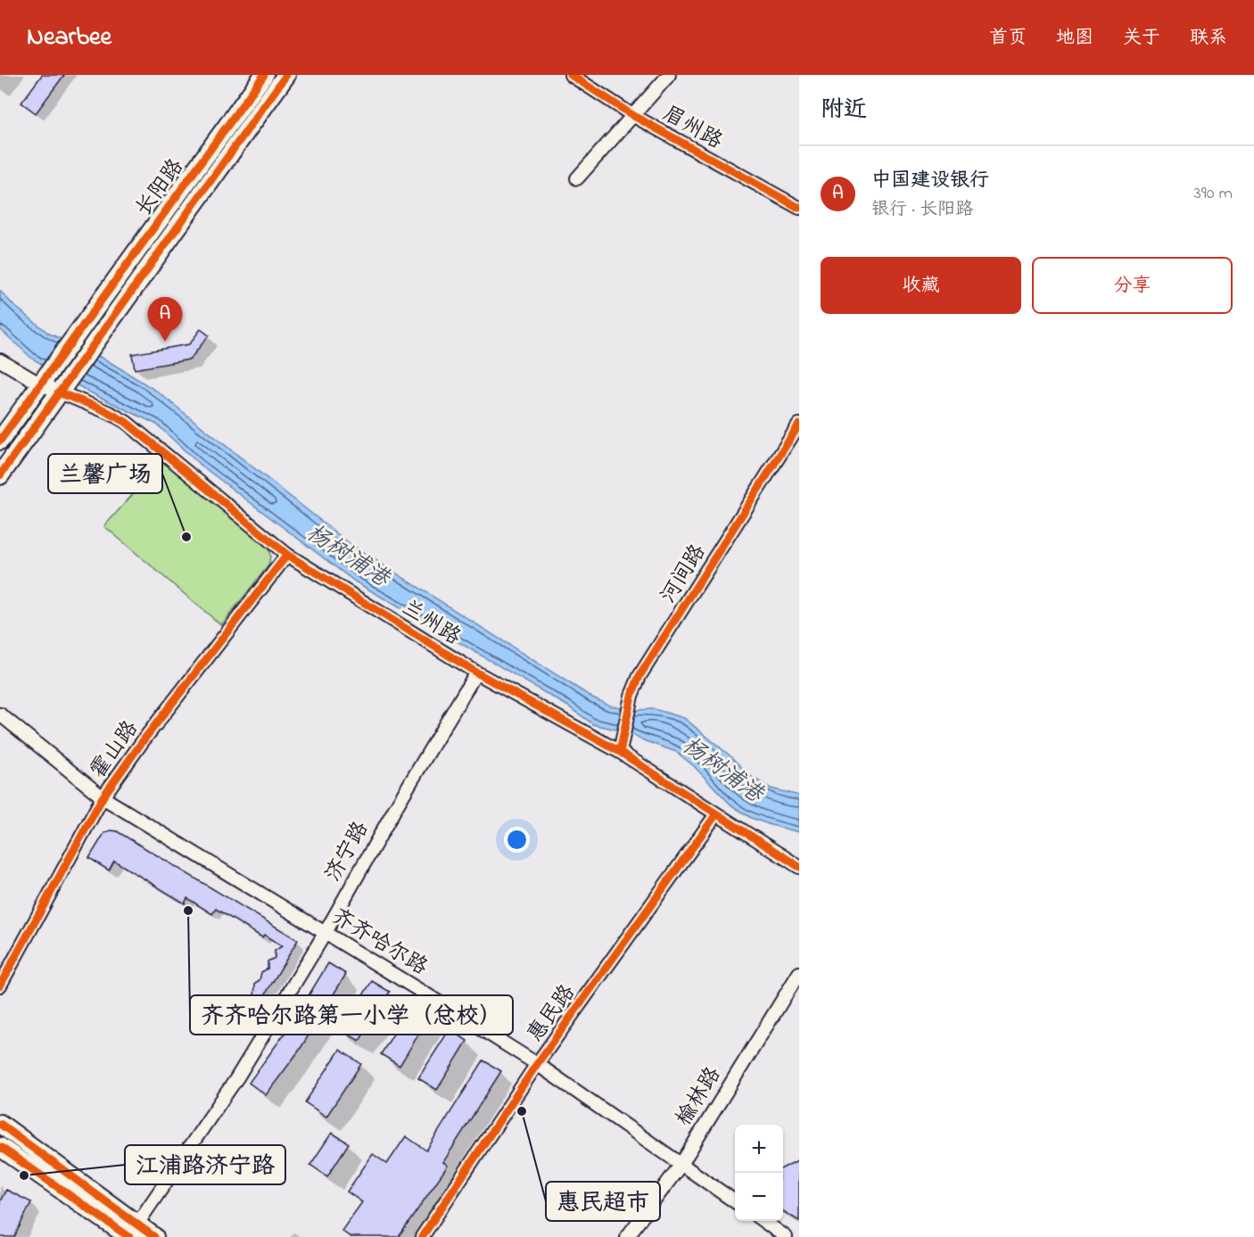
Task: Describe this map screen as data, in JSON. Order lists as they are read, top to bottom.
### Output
{
  "streets": {
    "main road": ["长阳路"],
    "street": [
      "眉州路",
      "河间路",
      "兰州路",
      "霍山路",
      "济宁路",
      "齐齐哈尔路",
      "惠民路",
      "榆林路"
    ]
  },
  "crossings": [
    ["长阳路", "兰州路"],
    ["河间路", "兰州路"],
    ["兰州路", "霍山路"],
    ["兰州路", "济宁路"],
    ["兰州路", "惠民路"],
    ["霍山路", "齐齐哈尔路"],
    ["济宁路", "齐齐哈尔路"],
    ["齐齐哈尔路", "惠民路"],
    ["齐齐哈尔路", "榆林路"]
  ],
  "water": ["杨树浦港"],
  "places": [
    "兰馨广场",
    "齐齐哈尔路第一小学（总校）",
    "惠民超市",
    "江浦路济宁路"
  ],
  "page": {
    "header": "Nearbee",
    "nav": [
      "首页",
      "地图",
      "关于",
      "联系"
    ],
    "heading": "附近",
    "list": [
      {
        "mark": "A",
        "name": "中国建设银行",
        "note": "银行 · 长阳路",
        "value": "390 m"
      }
    ],
    "buttons": ["收藏", "分享"],
    "pins": "A",
    "map_buttons": ["+", "−"]
  }
}
